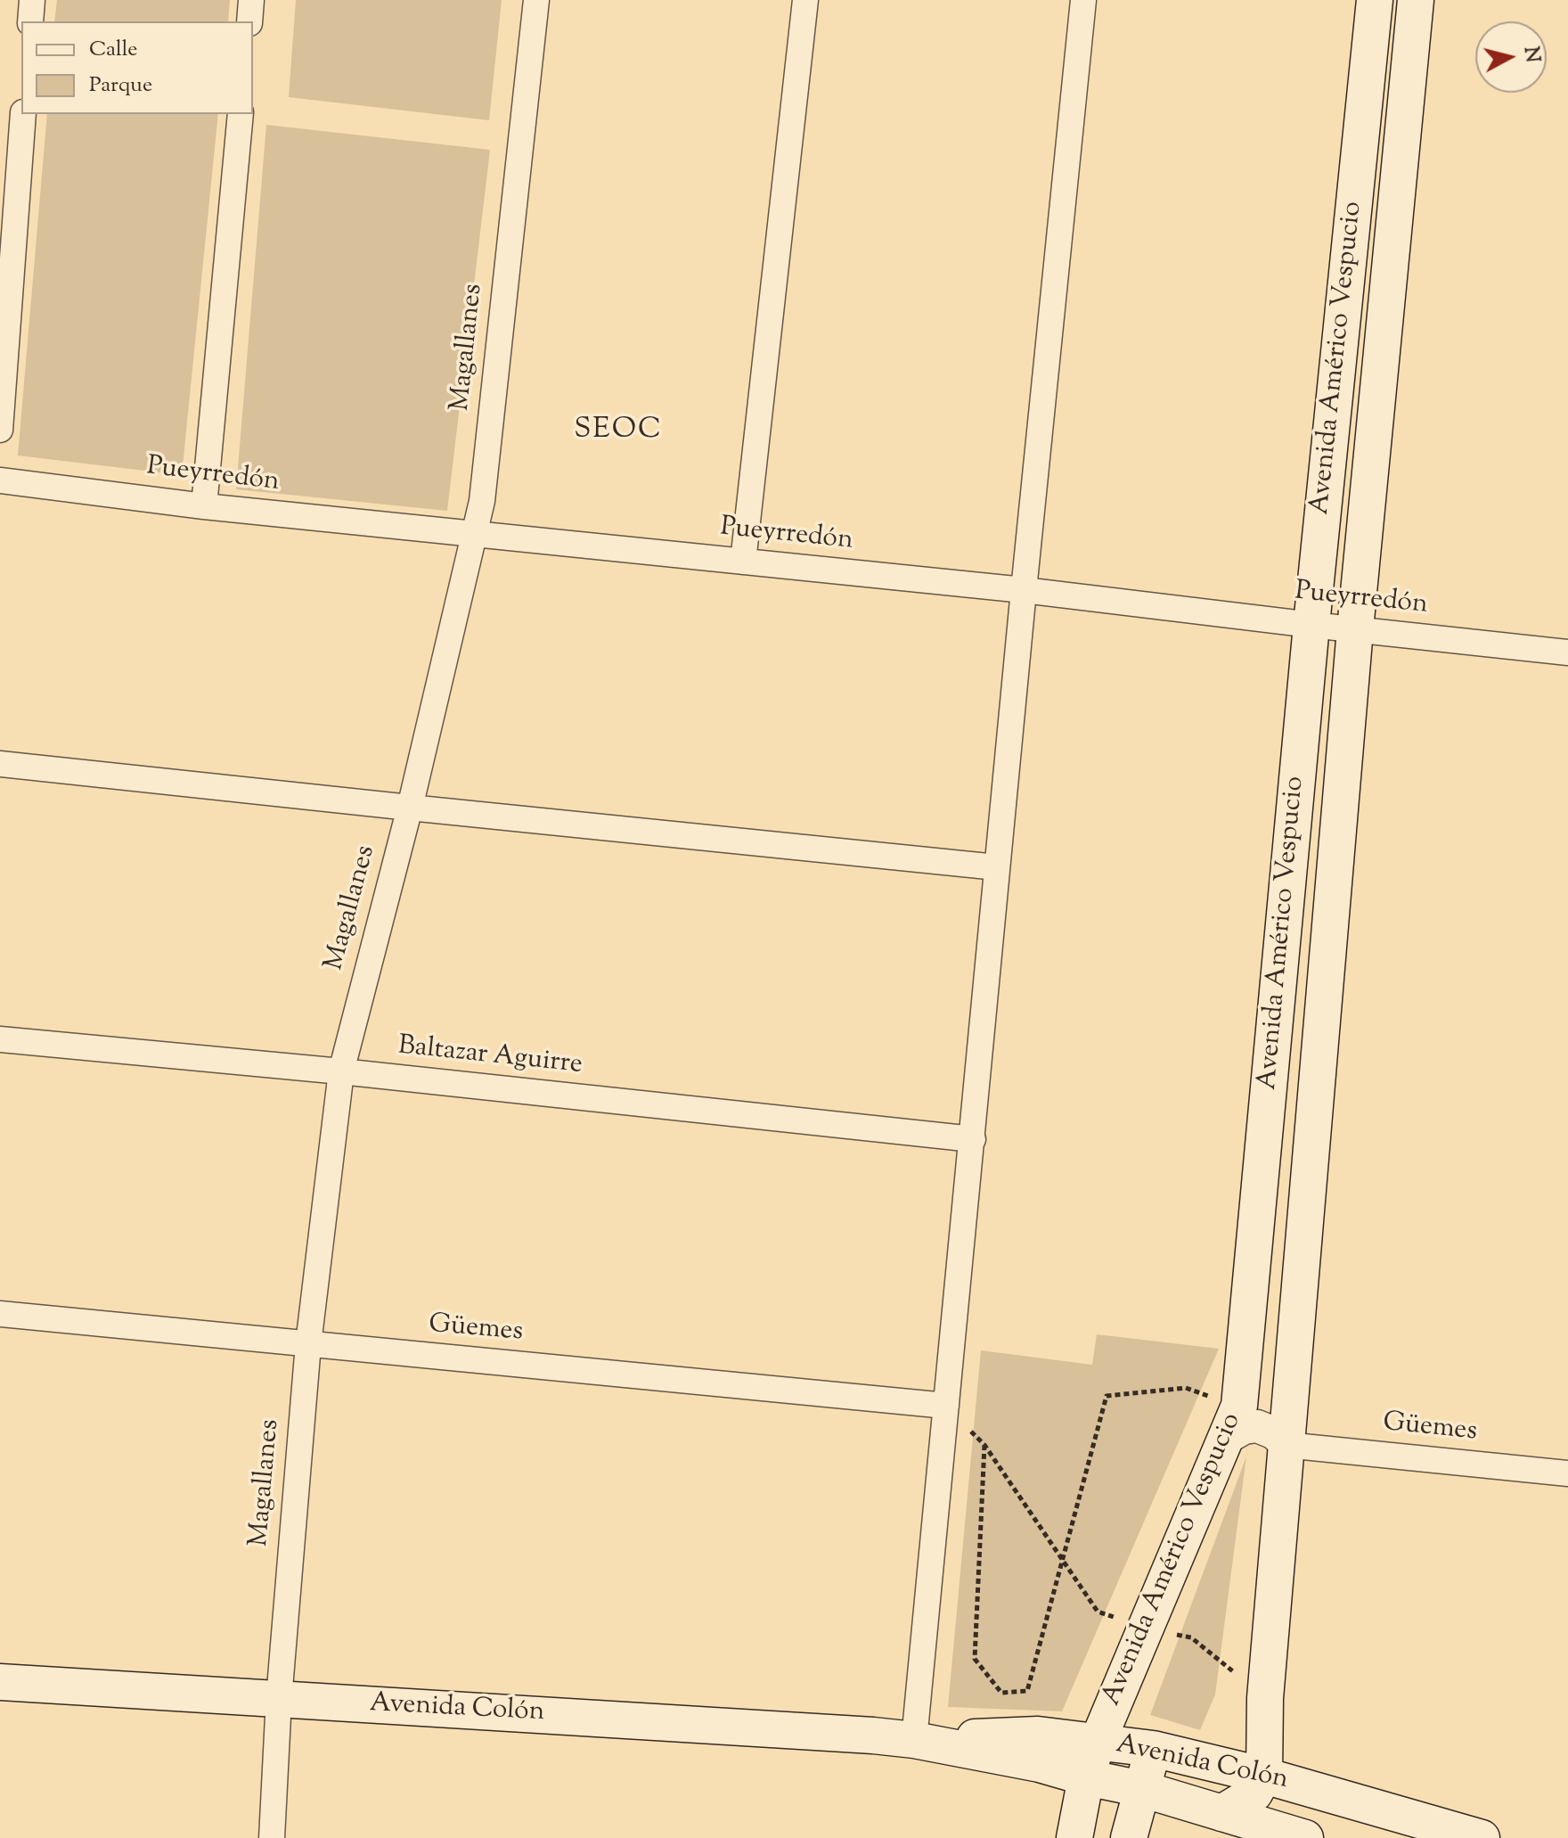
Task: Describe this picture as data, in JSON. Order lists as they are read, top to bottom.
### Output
{
  "streets": {
    "main road": ["Avenida Américo Vespucio", "Avenida Colón"],
    "street": [
      "Magallanes",
      "Pueyrredón",
      "Baltazar Aguirre",
      "Güemes"
    ]
  },
  "crossings": [
    ["Magallanes", "Pueyrredón"],
    ["Magallanes", "Baltazar Aguirre"],
    ["Magallanes", "Güemes"],
    ["Magallanes", "Avenida Colón"],
    ["Avenida Américo Vespucio", "Pueyrredón"],
    ["Avenida Américo Vespucio", "Güemes"],
    ["Avenida Américo Vespucio", "Avenida Colón"]
  ],
  "districts": ["SEOC"],
  "legend": ["Calle", "Parque"],
  "north": "right"
}
